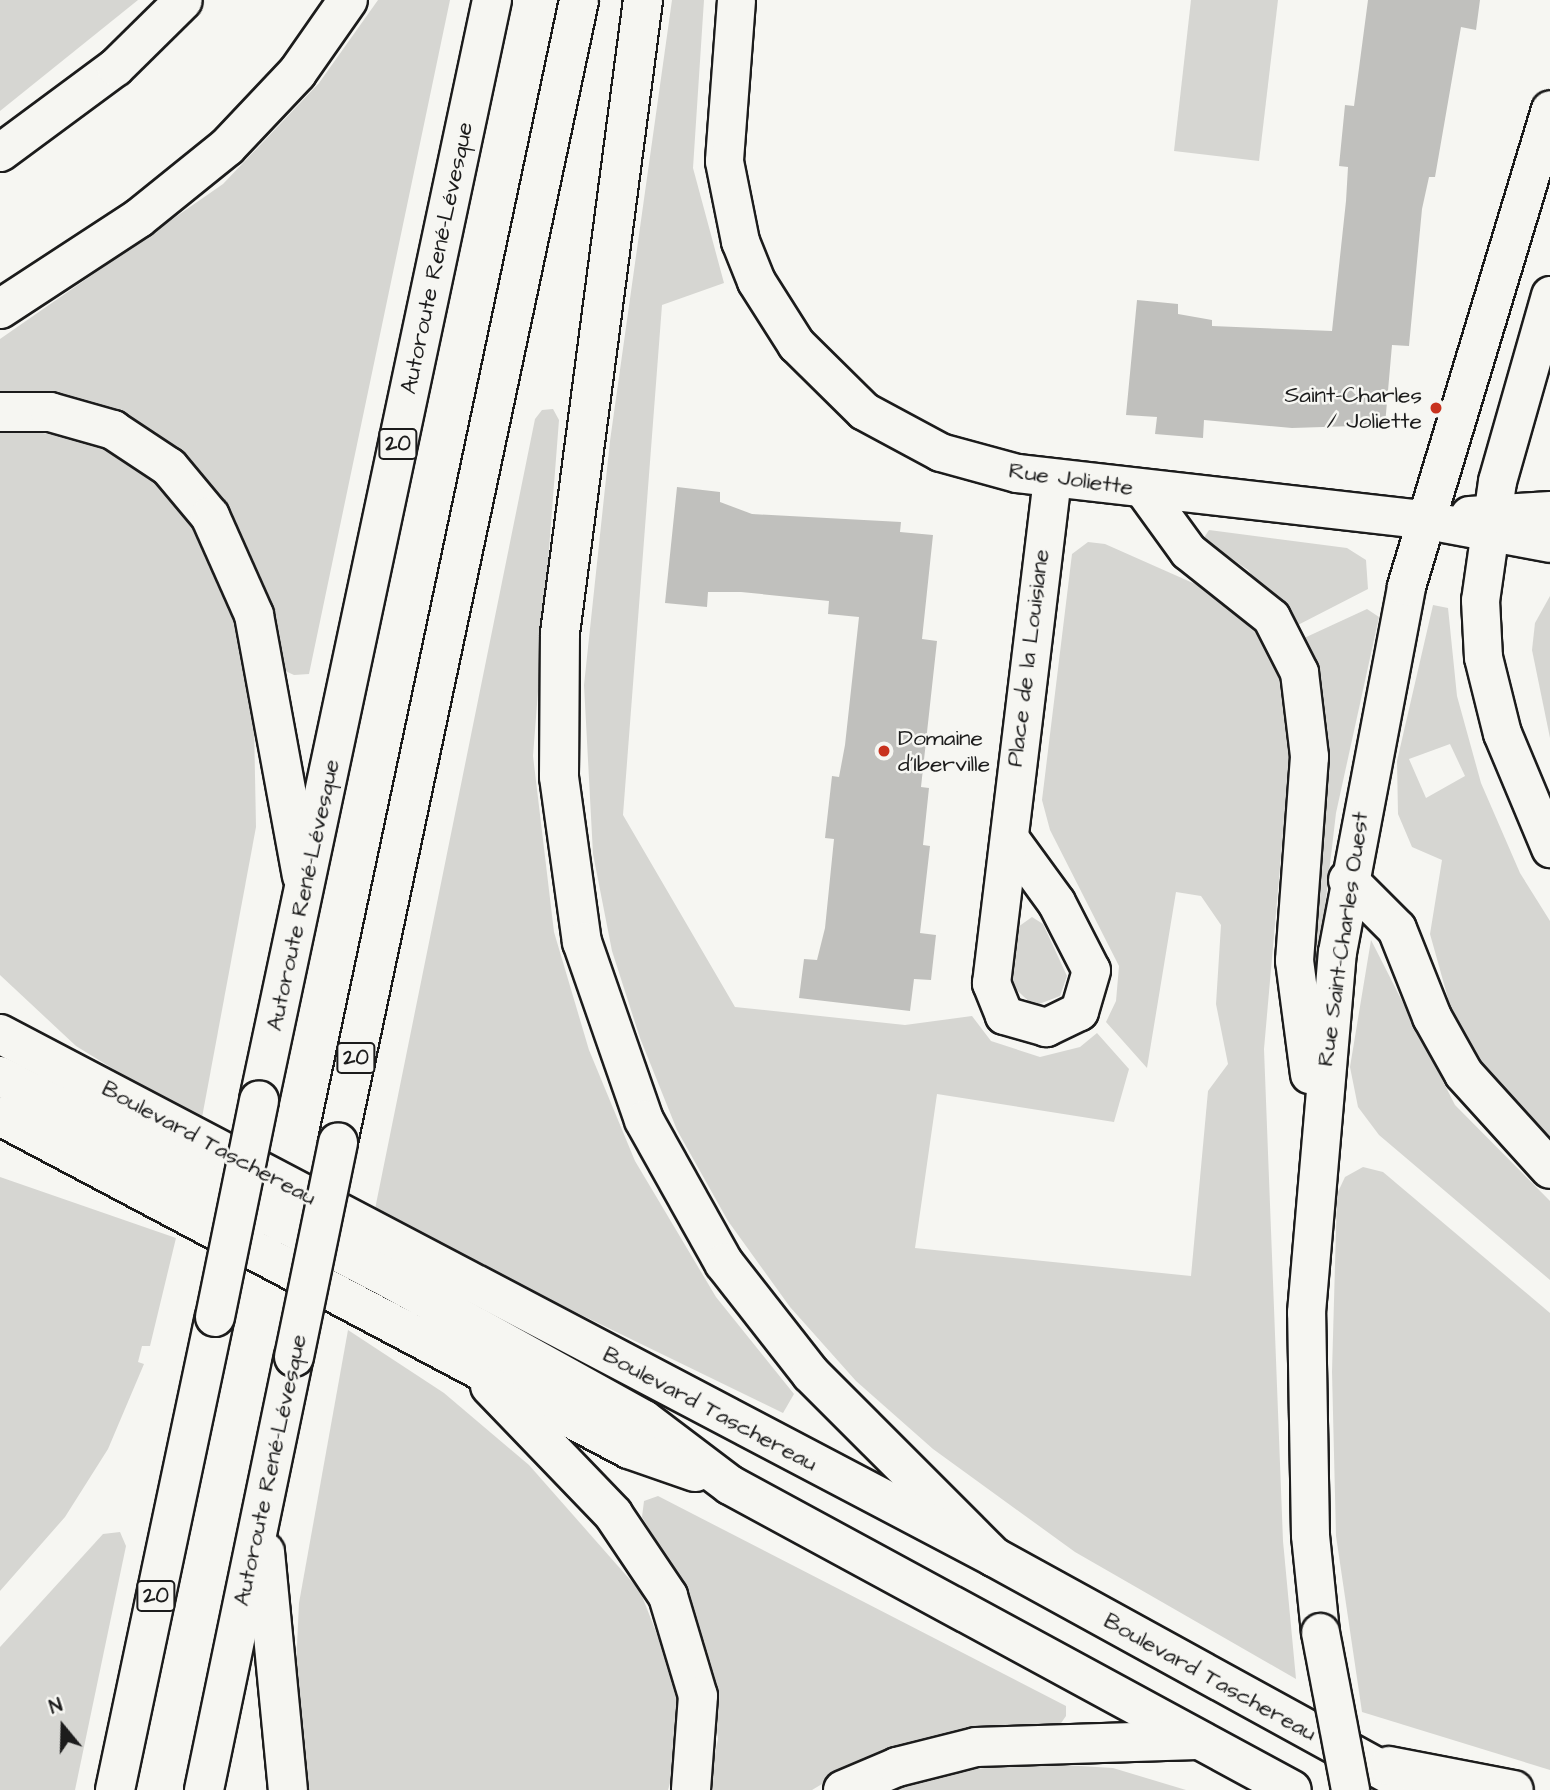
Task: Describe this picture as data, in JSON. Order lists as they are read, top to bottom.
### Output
{
  "streets": {
    "highway": ["Autoroute René-Lévesque", "20", "Boulevard Taschereau"],
    "street": ["Rue Joliette", "Place de la Louisiane", "Rue Saint-Charles Ouest"]
  },
  "crossings": [
    ["Rue Joliette", "Place de la Louisiane"],
    ["Rue Joliette", "Rue Saint-Charles Ouest"],
    ["Rue Saint-Charles Ouest", "Boulevard Taschereau"]
  ],
  "places": ["Saint-Charles / Joliette", "Domaine d'Iberville"],
  "north": "top"
}
